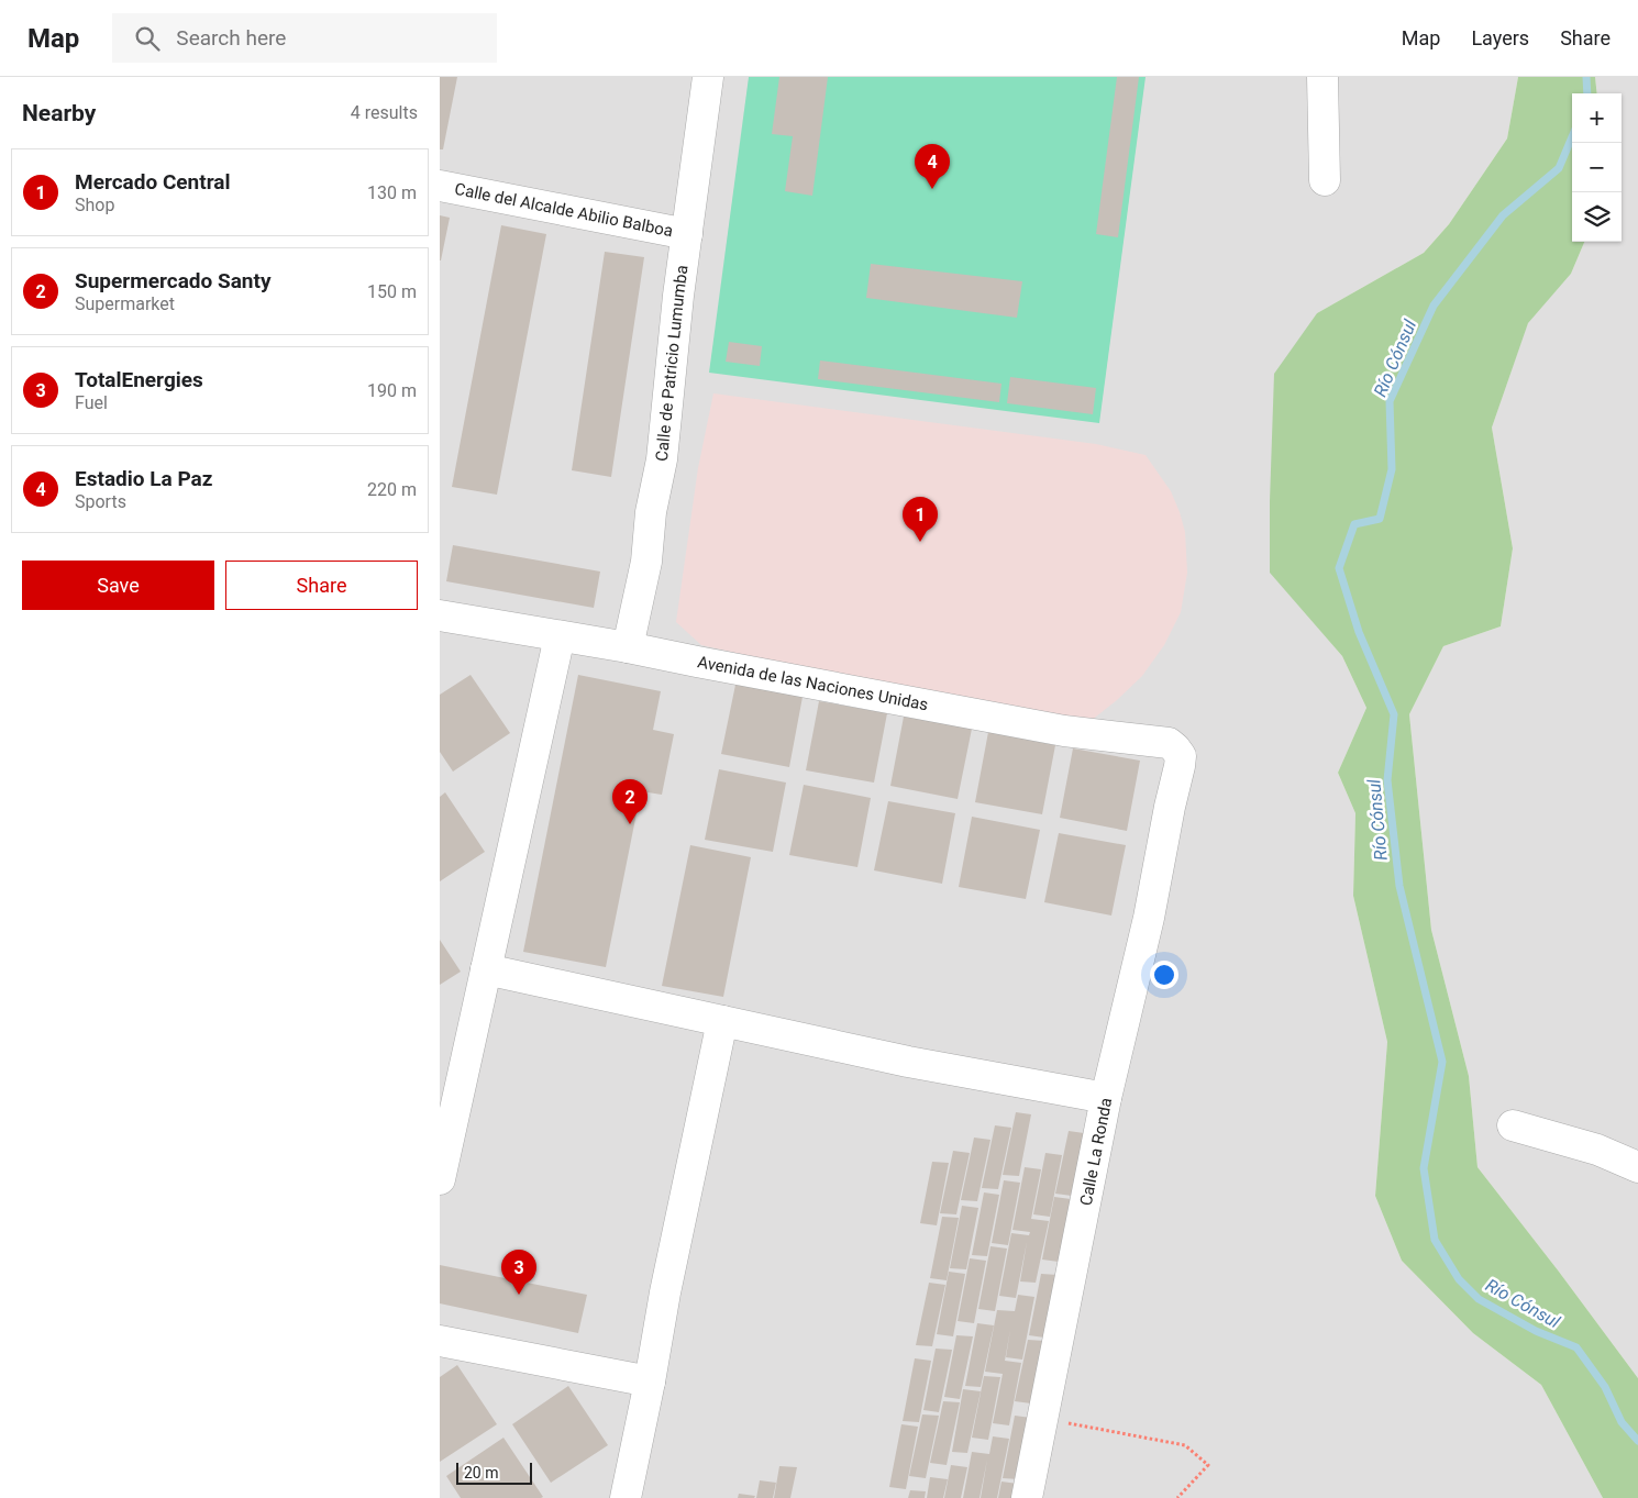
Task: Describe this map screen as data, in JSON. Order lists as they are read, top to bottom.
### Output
{
  "streets": {
    "street": [
      "Calle del Alcalde Abilio Balboa",
      "Calle de Patricio Lumumba",
      "Avenida de las Naciones Unidas",
      "Calle La Ronda"
    ]
  },
  "crossings": [
    ["Calle del Alcalde Abilio Balboa", "Calle de Patricio Lumumba"],
    ["Calle de Patricio Lumumba", "Avenida de las Naciones Unidas"],
    ["Avenida de las Naciones Unidas", "Calle La Ronda"]
  ],
  "water": ["Río Cónsul"],
  "scale_bar": "20 m",
  "page": {
    "header": "Map",
    "search": "Search here",
    "nav": ["Map", "Layers", "Share"],
    "heading": ["Nearby", "4 results"],
    "map_buttons": ["+", "−"],
    "pins": [
      "4",
      "1",
      "2",
      "3"
    ],
    "list": [
      {
        "mark": "1",
        "name": "Mercado Central",
        "note": "Shop",
        "value": "130 m"
      },
      {
        "mark": "2",
        "name": "Supermercado Santy",
        "note": "Supermarket",
        "value": "150 m"
      },
      {
        "mark": "3",
        "name": "TotalEnergies",
        "note": "Fuel",
        "value": "190 m"
      },
      {
        "mark": "4",
        "name": "Estadio La Paz",
        "note": "Sports",
        "value": "220 m"
      }
    ],
    "buttons": ["Save", "Share"],
    "scale": "20 m"
  }
}
